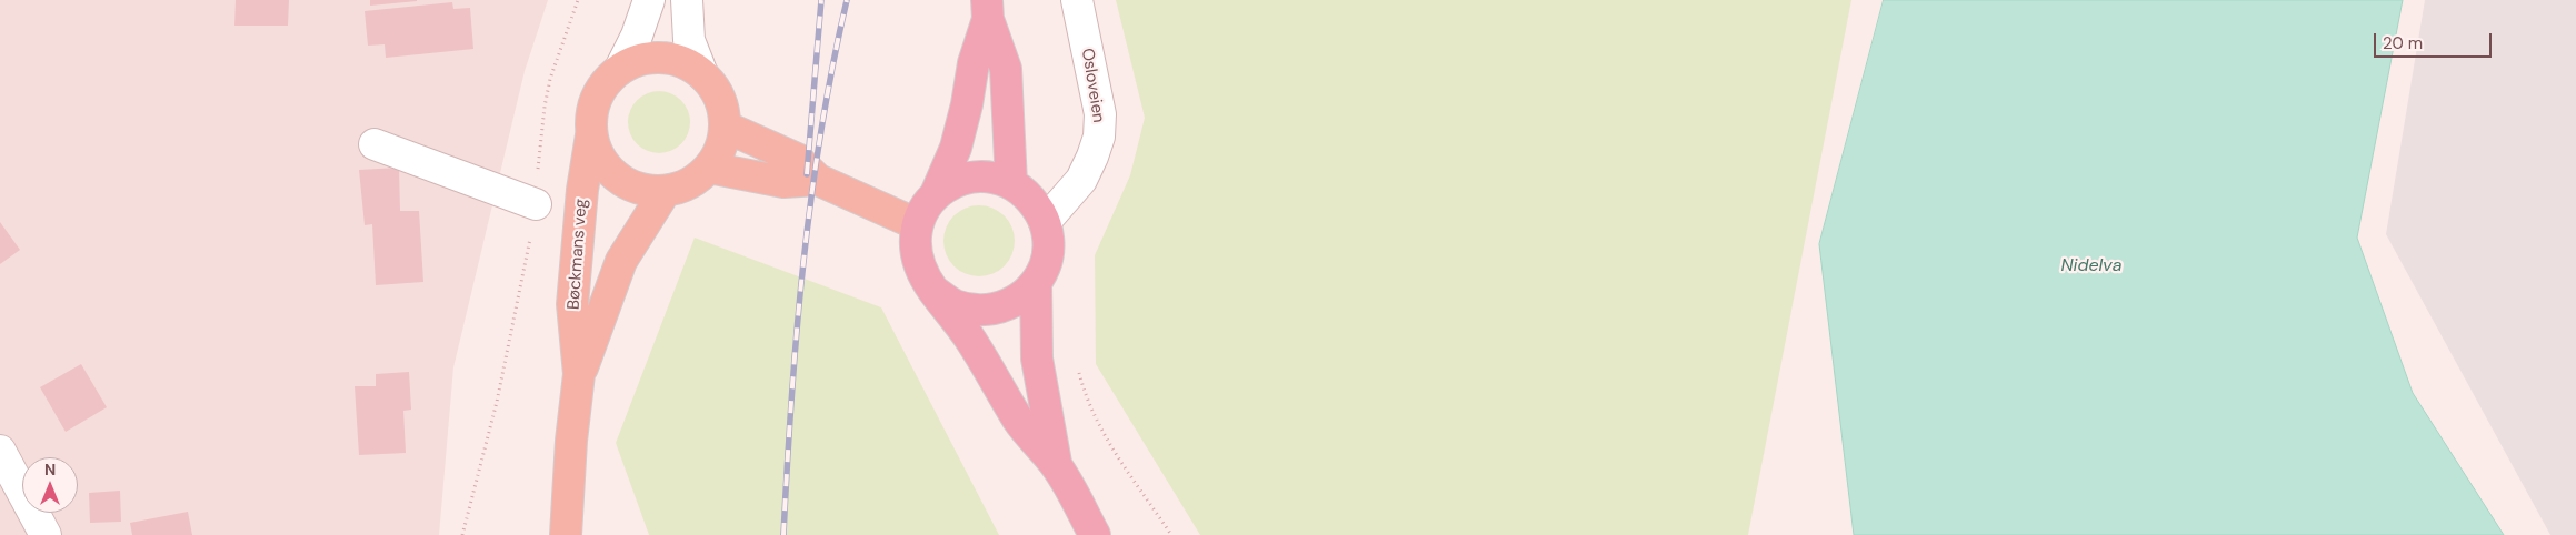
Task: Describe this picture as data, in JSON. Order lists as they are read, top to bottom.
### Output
{
  "streets": {
    "main road": ["Bøckmans veg"],
    "street": ["Osloveien"]
  },
  "water": ["Nidelva"],
  "scale_bar": "20 m",
  "north": "top"
}
